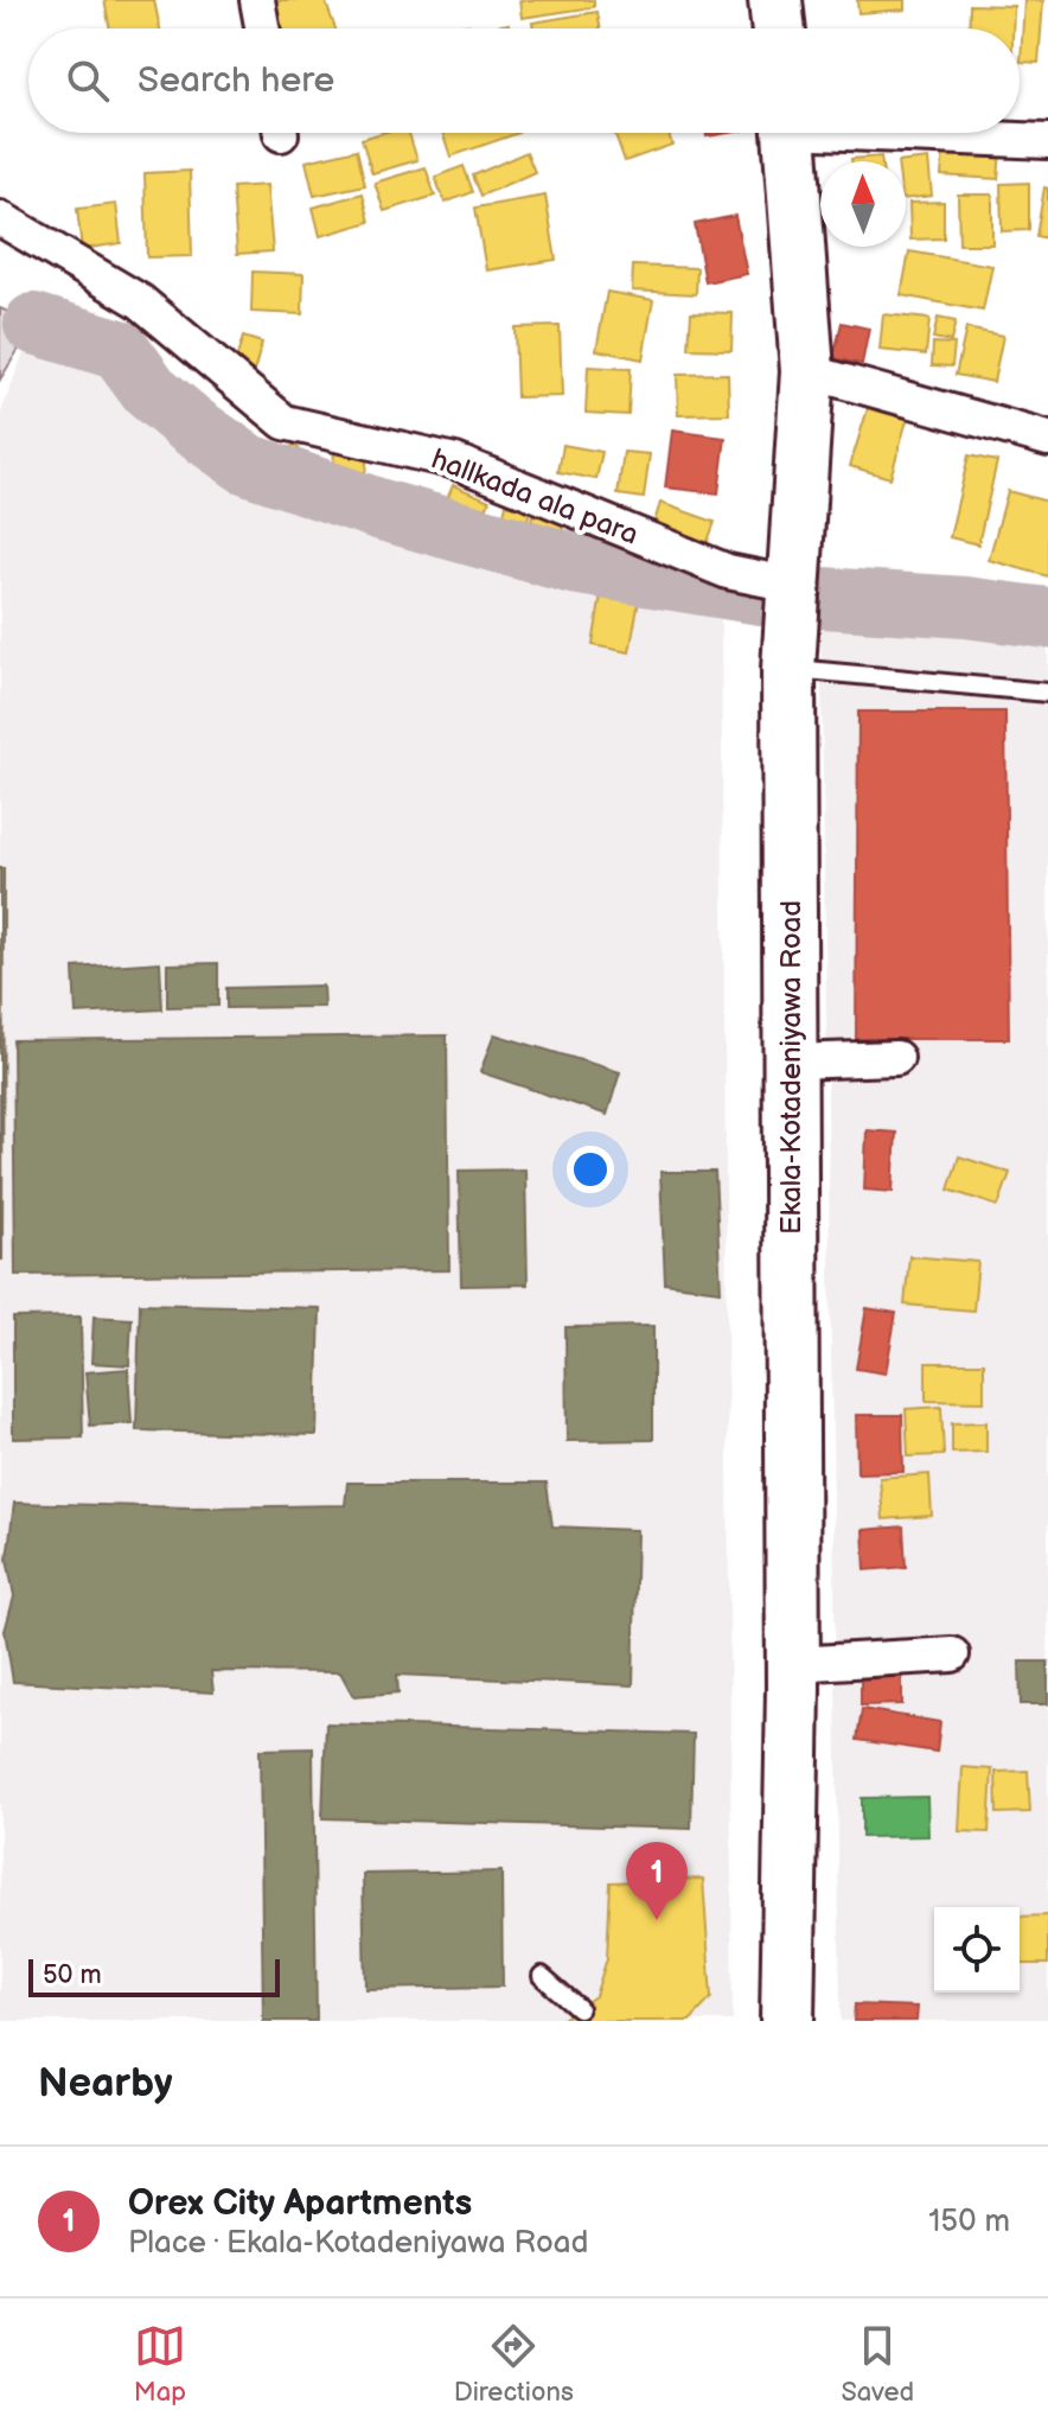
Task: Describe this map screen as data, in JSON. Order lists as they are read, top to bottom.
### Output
{
  "streets": {
    "main road": ["Ekala-Kotadeniyawa Road"],
    "street": ["hallkada ala para"]
  },
  "crossings": [
    ["hallkada ala para", "Ekala-Kotadeniyawa Road"]
  ],
  "scale_bar": "50 m",
  "north": "top",
  "page": {
    "search": "Search here",
    "pins": "1",
    "scale": "50 m",
    "heading": "Nearby",
    "list": [
      {
        "mark": "1",
        "name": "Orex City Apartments",
        "note": "Place · Ekala-Kotadeniyawa Road",
        "value": "150 m"
      }
    ],
    "nav": ["Map", "Directions", "Saved"]
  }
}
